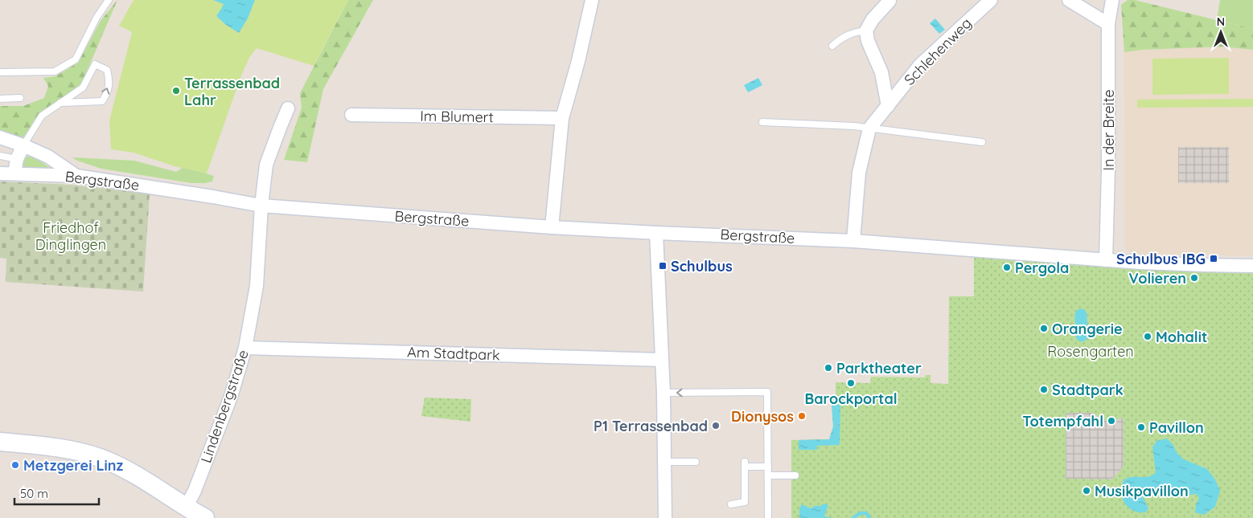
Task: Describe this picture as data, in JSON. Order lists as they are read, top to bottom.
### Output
{
  "streets": {
    "street": [
      "Schlehenweg",
      "Im Blumert",
      "In der Breite",
      "Bergstraße",
      "Am Stadtpark",
      "Lindenbergstraße"
    ]
  },
  "crossings": [
    ["Schlehenweg", "Bergstraße"],
    ["In der Breite", "Bergstraße"],
    ["Bergstraße", "Lindenbergstraße"],
    ["Am Stadtpark", "Lindenbergstraße"]
  ],
  "parks": ["Friedhof Dinglingen", "Rosengarten"],
  "places": {
    "other": [
      "Terrassenbad Lahr",
      "Pergola",
      "Volieren",
      "Orangerie",
      "Mohalit",
      "Parktheater",
      "Barockportal",
      "Stadtpark",
      "Dionysos",
      "Totempfahl",
      "P1 Terrassenbad",
      "Pavillon",
      "Metzgerei Linz",
      "Musikpavillon"
    ],
    "transit": ["Schulbus IBG", "Schulbus"]
  },
  "scale_bar": "50 m",
  "north": "top"
}
